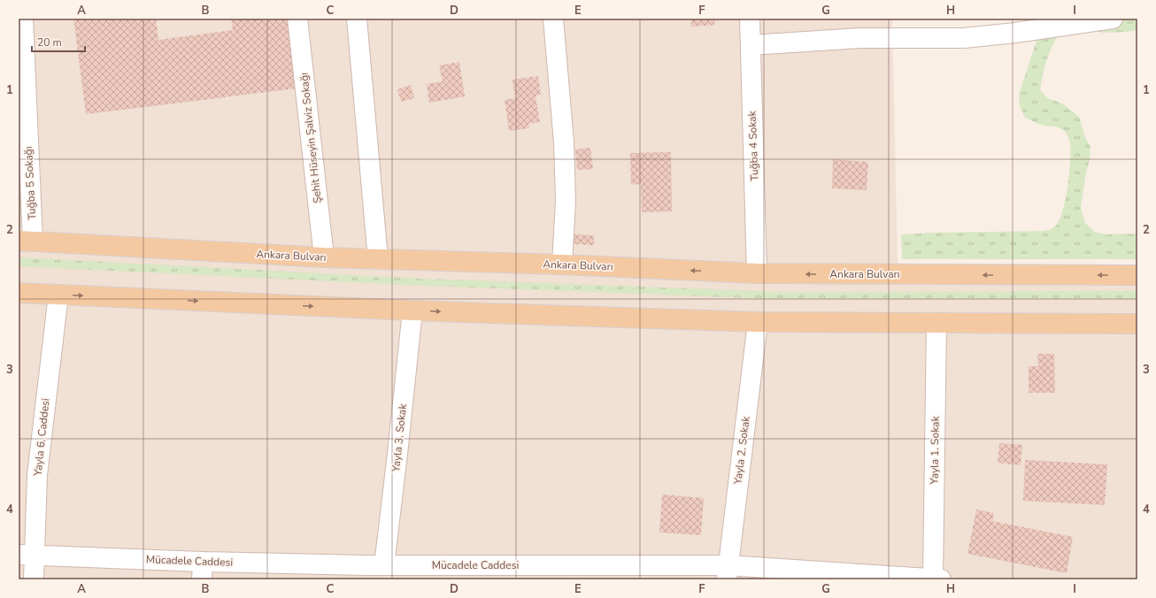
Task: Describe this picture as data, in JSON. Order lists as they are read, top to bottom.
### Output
{
  "streets": {
    "main road": ["Ankara Bulvarı"],
    "street": [
      "Şehit Hüseyin Şalviz Sokağı",
      "Tuğba 4 Sokak",
      "Tuğba 5 Sokağı",
      "Yayla 6. Caddesi",
      "Yayla 3. Sokak",
      "Yayla 2. Sokak",
      "Yayla 1. Sokak",
      "Mücadele Caddesi"
    ]
  },
  "crossings": [
    ["Şehit Hüseyin Şalviz Sokağı", "Ankara Bulvarı"],
    ["Tuğba 4 Sokak", "Ankara Bulvarı"],
    ["Tuğba 5 Sokağı", "Ankara Bulvarı"],
    ["Yayla 6. Caddesi", "Mücadele Caddesi"],
    ["Yayla 3. Sokak", "Mücadele Caddesi"],
    ["Yayla 2. Sokak", "Mücadele Caddesi"],
    ["Yayla 1. Sokak", "Mücadele Caddesi"]
  ],
  "scale_bar": "20 m",
  "grid": {
    "columns": [
      "A",
      "B",
      "C",
      "D",
      "E",
      "F",
      "G",
      "H",
      "I"
    ],
    "rows": [
      "1",
      "2",
      "3",
      "4"
    ]
  }
}
